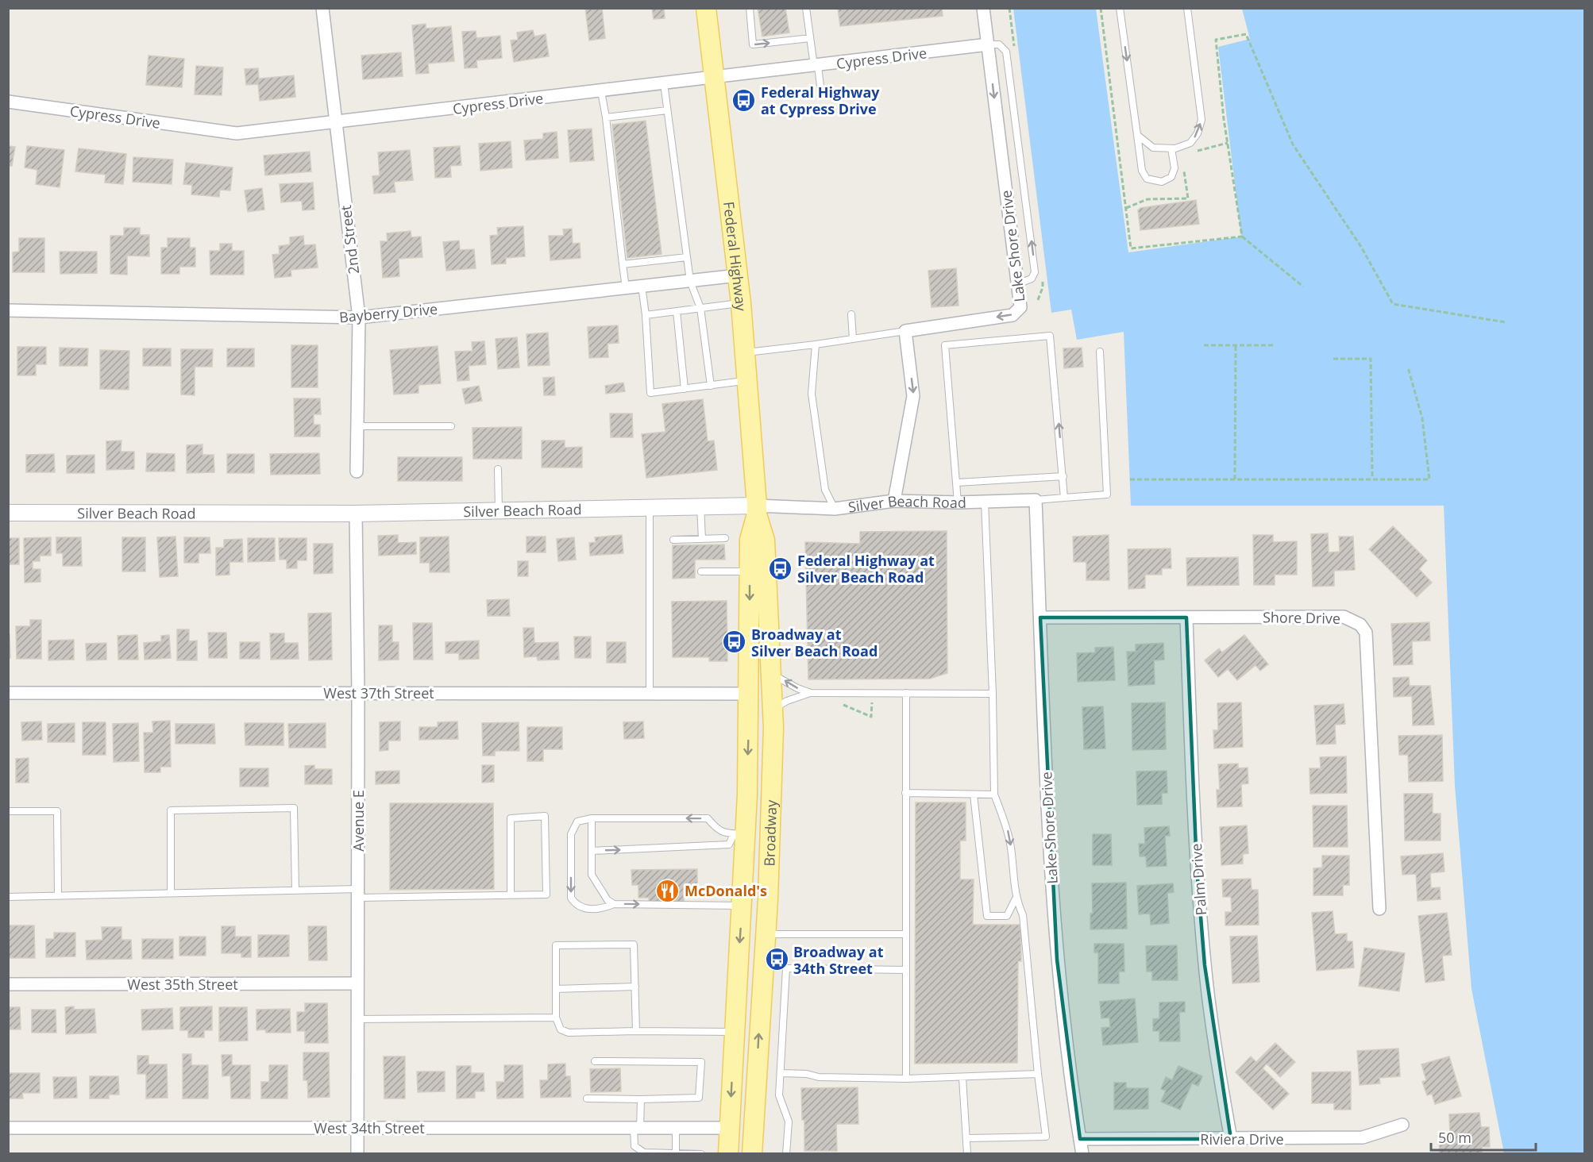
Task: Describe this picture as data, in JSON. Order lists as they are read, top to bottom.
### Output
{
  "streets": {
    "main road": ["Federal Highway", "Broadway"],
    "street": [
      "Cypress Drive",
      "2nd Street",
      "Lake Shore Drive",
      "Bayberry Drive",
      "Silver Beach Road",
      "Shore Drive",
      "West 37th Street",
      "Avenue E",
      "Palm Drive",
      "West 35th Street",
      "West 34th Street",
      "Riviera Drive"
    ]
  },
  "crossings": [
    ["Cypress Drive", "2nd Street"],
    ["Cypress Drive", "Lake Shore Drive"],
    ["Cypress Drive", "Federal Highway"],
    ["2nd Street", "Bayberry Drive"],
    ["Lake Shore Drive", "Silver Beach Road"],
    ["Lake Shore Drive", "Shore Drive"],
    ["Lake Shore Drive", "Riviera Drive"],
    ["Federal Highway", "Bayberry Drive"],
    ["Federal Highway", "Silver Beach Road"],
    ["Federal Highway", "Broadway"],
    ["Silver Beach Road", "Avenue E"],
    ["Silver Beach Road", "Broadway"],
    ["Shore Drive", "Palm Drive"],
    ["West 37th Street", "Avenue E"],
    ["West 37th Street", "Broadway"],
    ["Avenue E", "West 35th Street"],
    ["Avenue E", "West 34th Street"],
    ["Broadway", "West 34th Street"],
    ["Palm Drive", "Riviera Drive"]
  ],
  "places": {
    "bus stop": [
      "Federal Highway at Cypress Drive",
      "Federal Highway at Silver Beach Road",
      "Broadway at Silver Beach Road",
      "Broadway at 34th Street"
    ],
    "restaurant": ["McDonald's"]
  },
  "scale_bar": "50 m"
}
